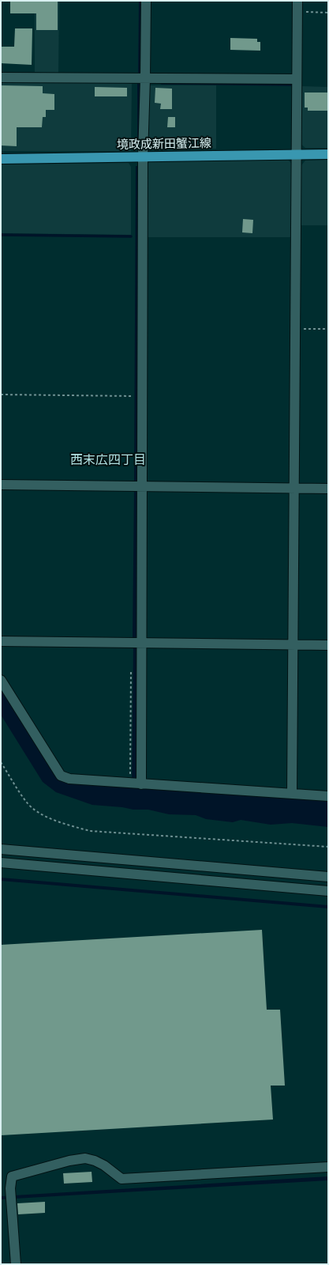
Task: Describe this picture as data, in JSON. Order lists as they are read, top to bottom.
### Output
{
  "streets": {
    "main road": ["境政成新田蟹江線"]
  },
  "districts": ["西末広四丁目"]
}
